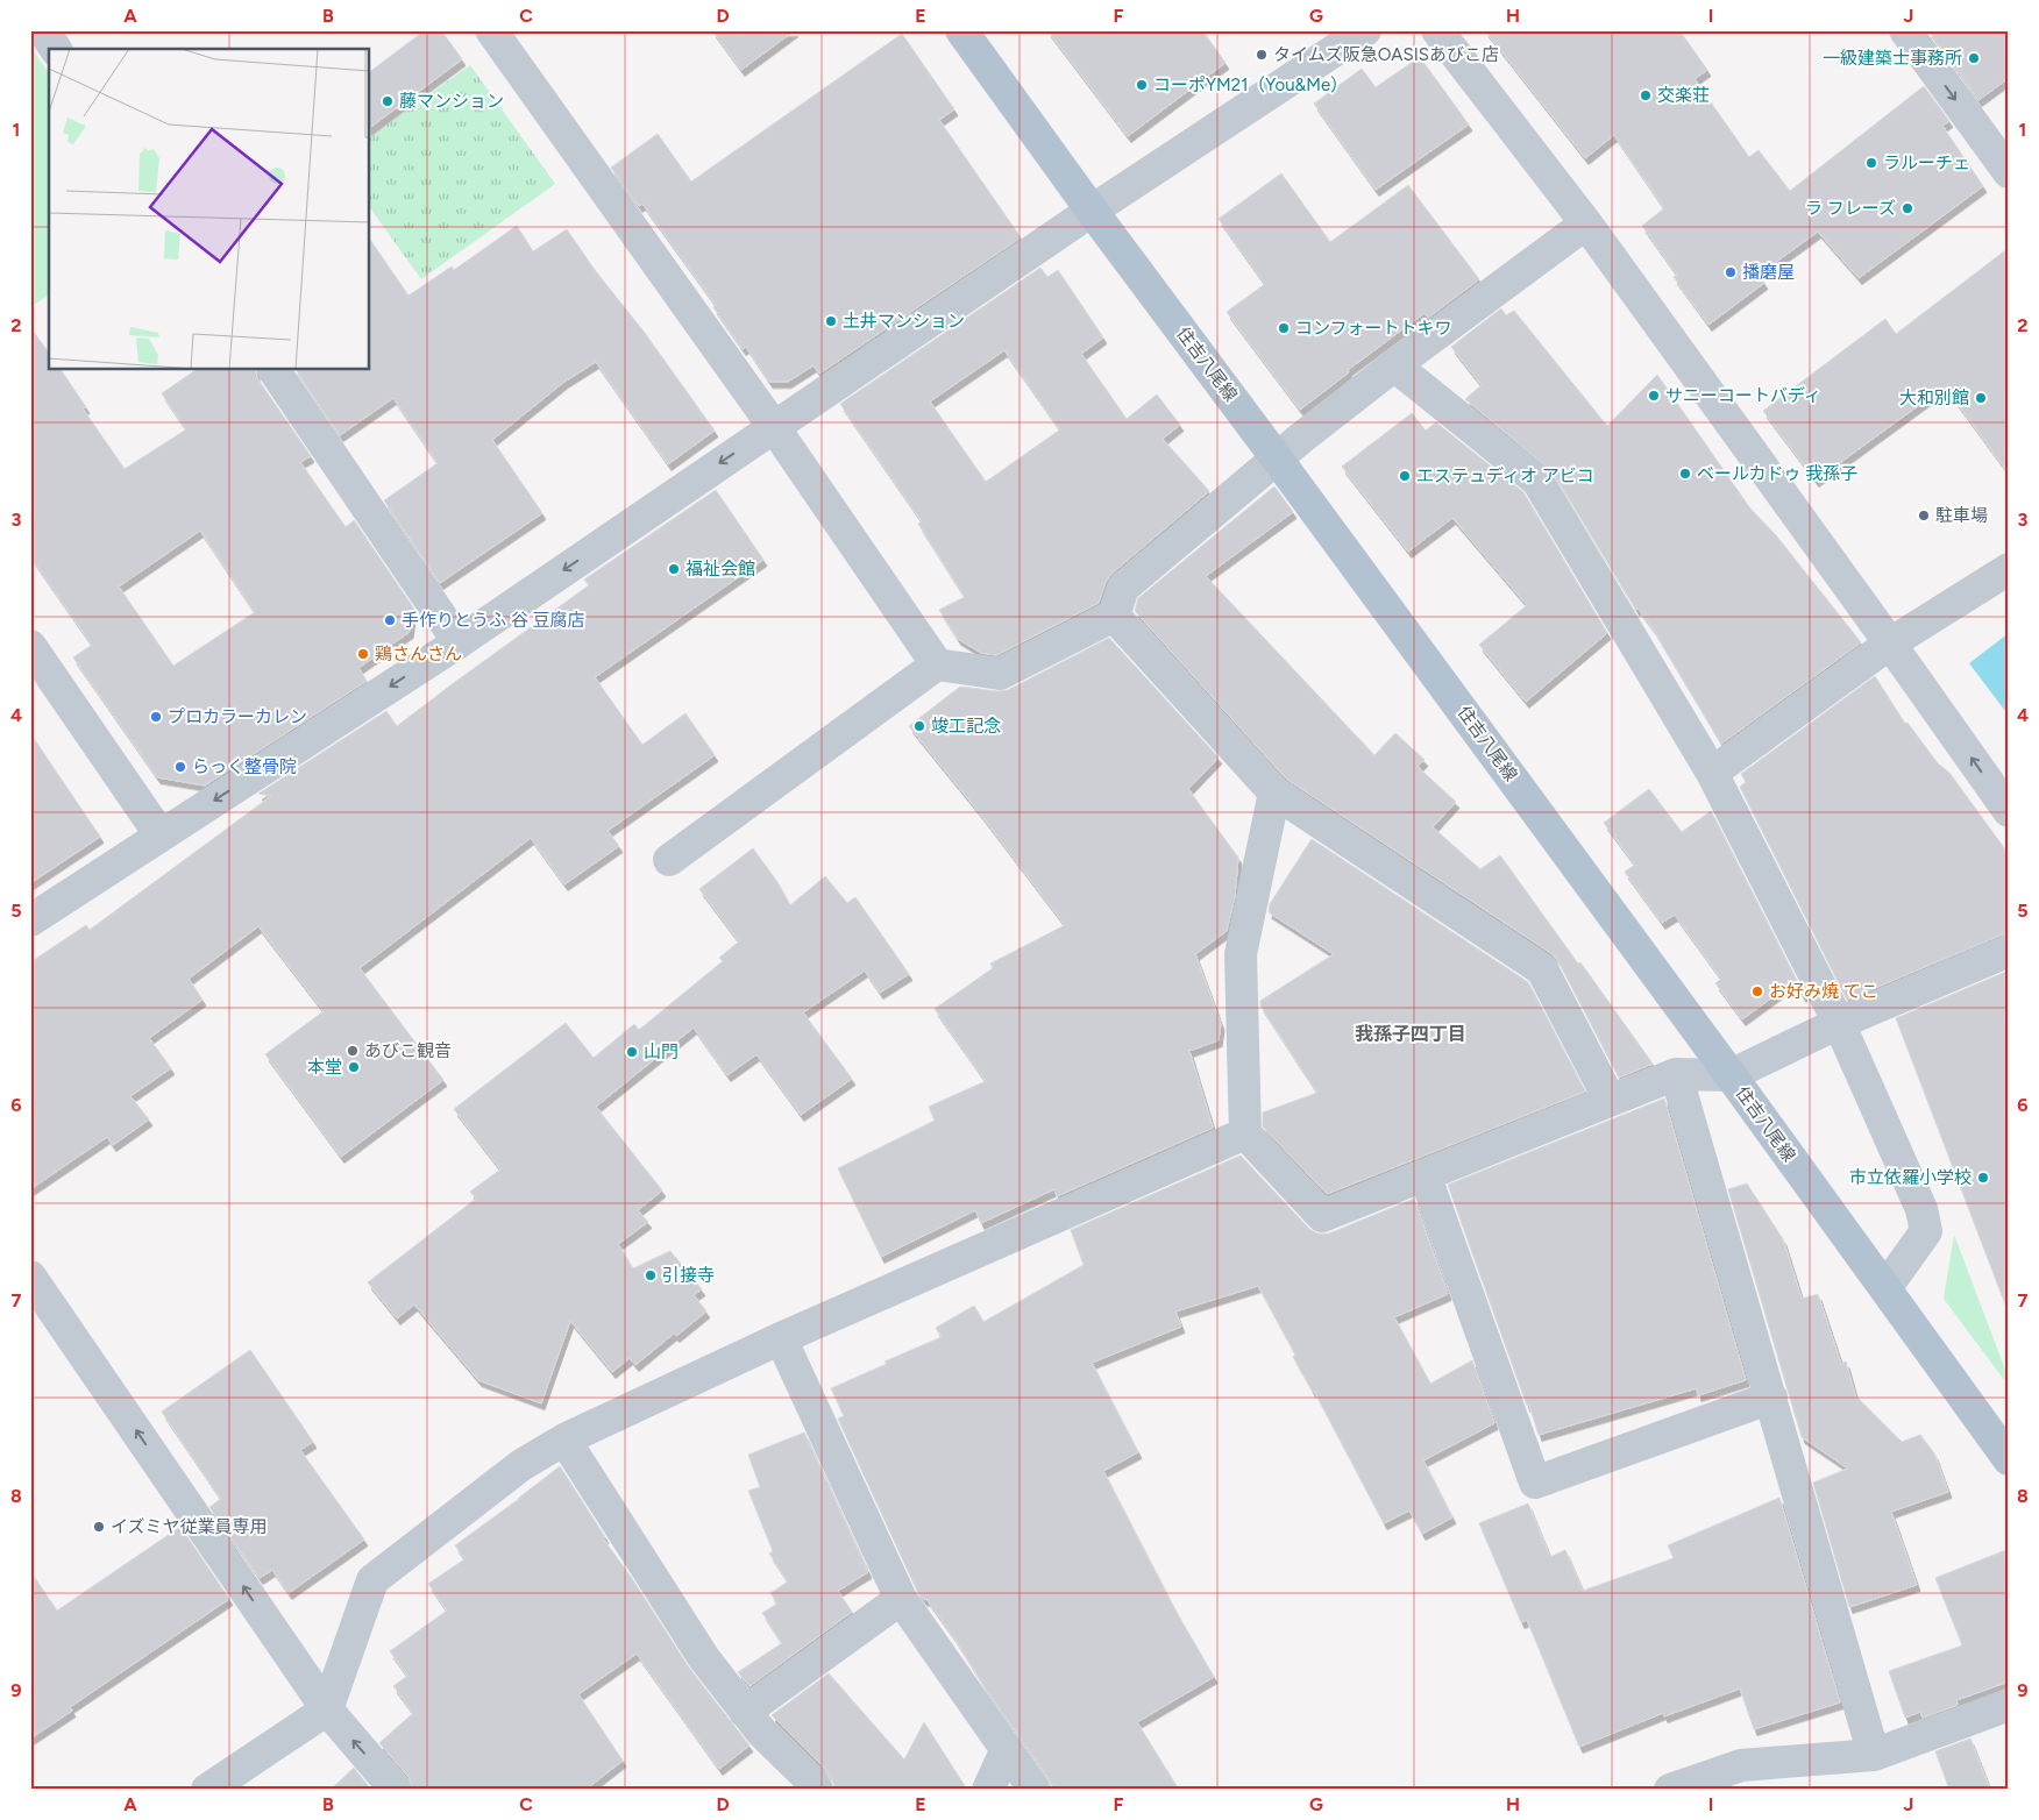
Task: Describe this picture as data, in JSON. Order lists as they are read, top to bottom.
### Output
{
  "streets": {
    "main road": ["住吉八尾線"]
  },
  "districts": ["我孫子四丁目"],
  "places": [
    "タイムズ阪急OASISあびこ店",
    "一級建築士事務所",
    "コーポYM21（You&Me）",
    "交楽荘",
    "藤マンション",
    "ラルーチェ",
    "ラ フレーズ",
    "播磨屋",
    "土井マンション",
    "コンフォートトキワ",
    "サニーコートバディ",
    "大和別館",
    "ベールカドゥ 我孫子",
    "エステュディオ アビコ",
    "駐車場",
    "福祉会館",
    "手作りとうふ 谷 豆腐店",
    "鶏さんさん",
    "プロカラーカレン",
    "竣工記念",
    "らっく整骨院",
    "お好み焼 てこ",
    "あびこ観音",
    "山門",
    "本堂",
    "市立依羅小学校",
    "引接寺",
    "イズミヤ従業員専用"
  ],
  "grid": {
    "columns": [
      "A",
      "B",
      "C",
      "D",
      "E",
      "F",
      "G",
      "H",
      "I",
      "J"
    ],
    "rows": [
      "1",
      "2",
      "3",
      "4",
      "5",
      "6",
      "7",
      "8",
      "9"
    ]
  }
}
